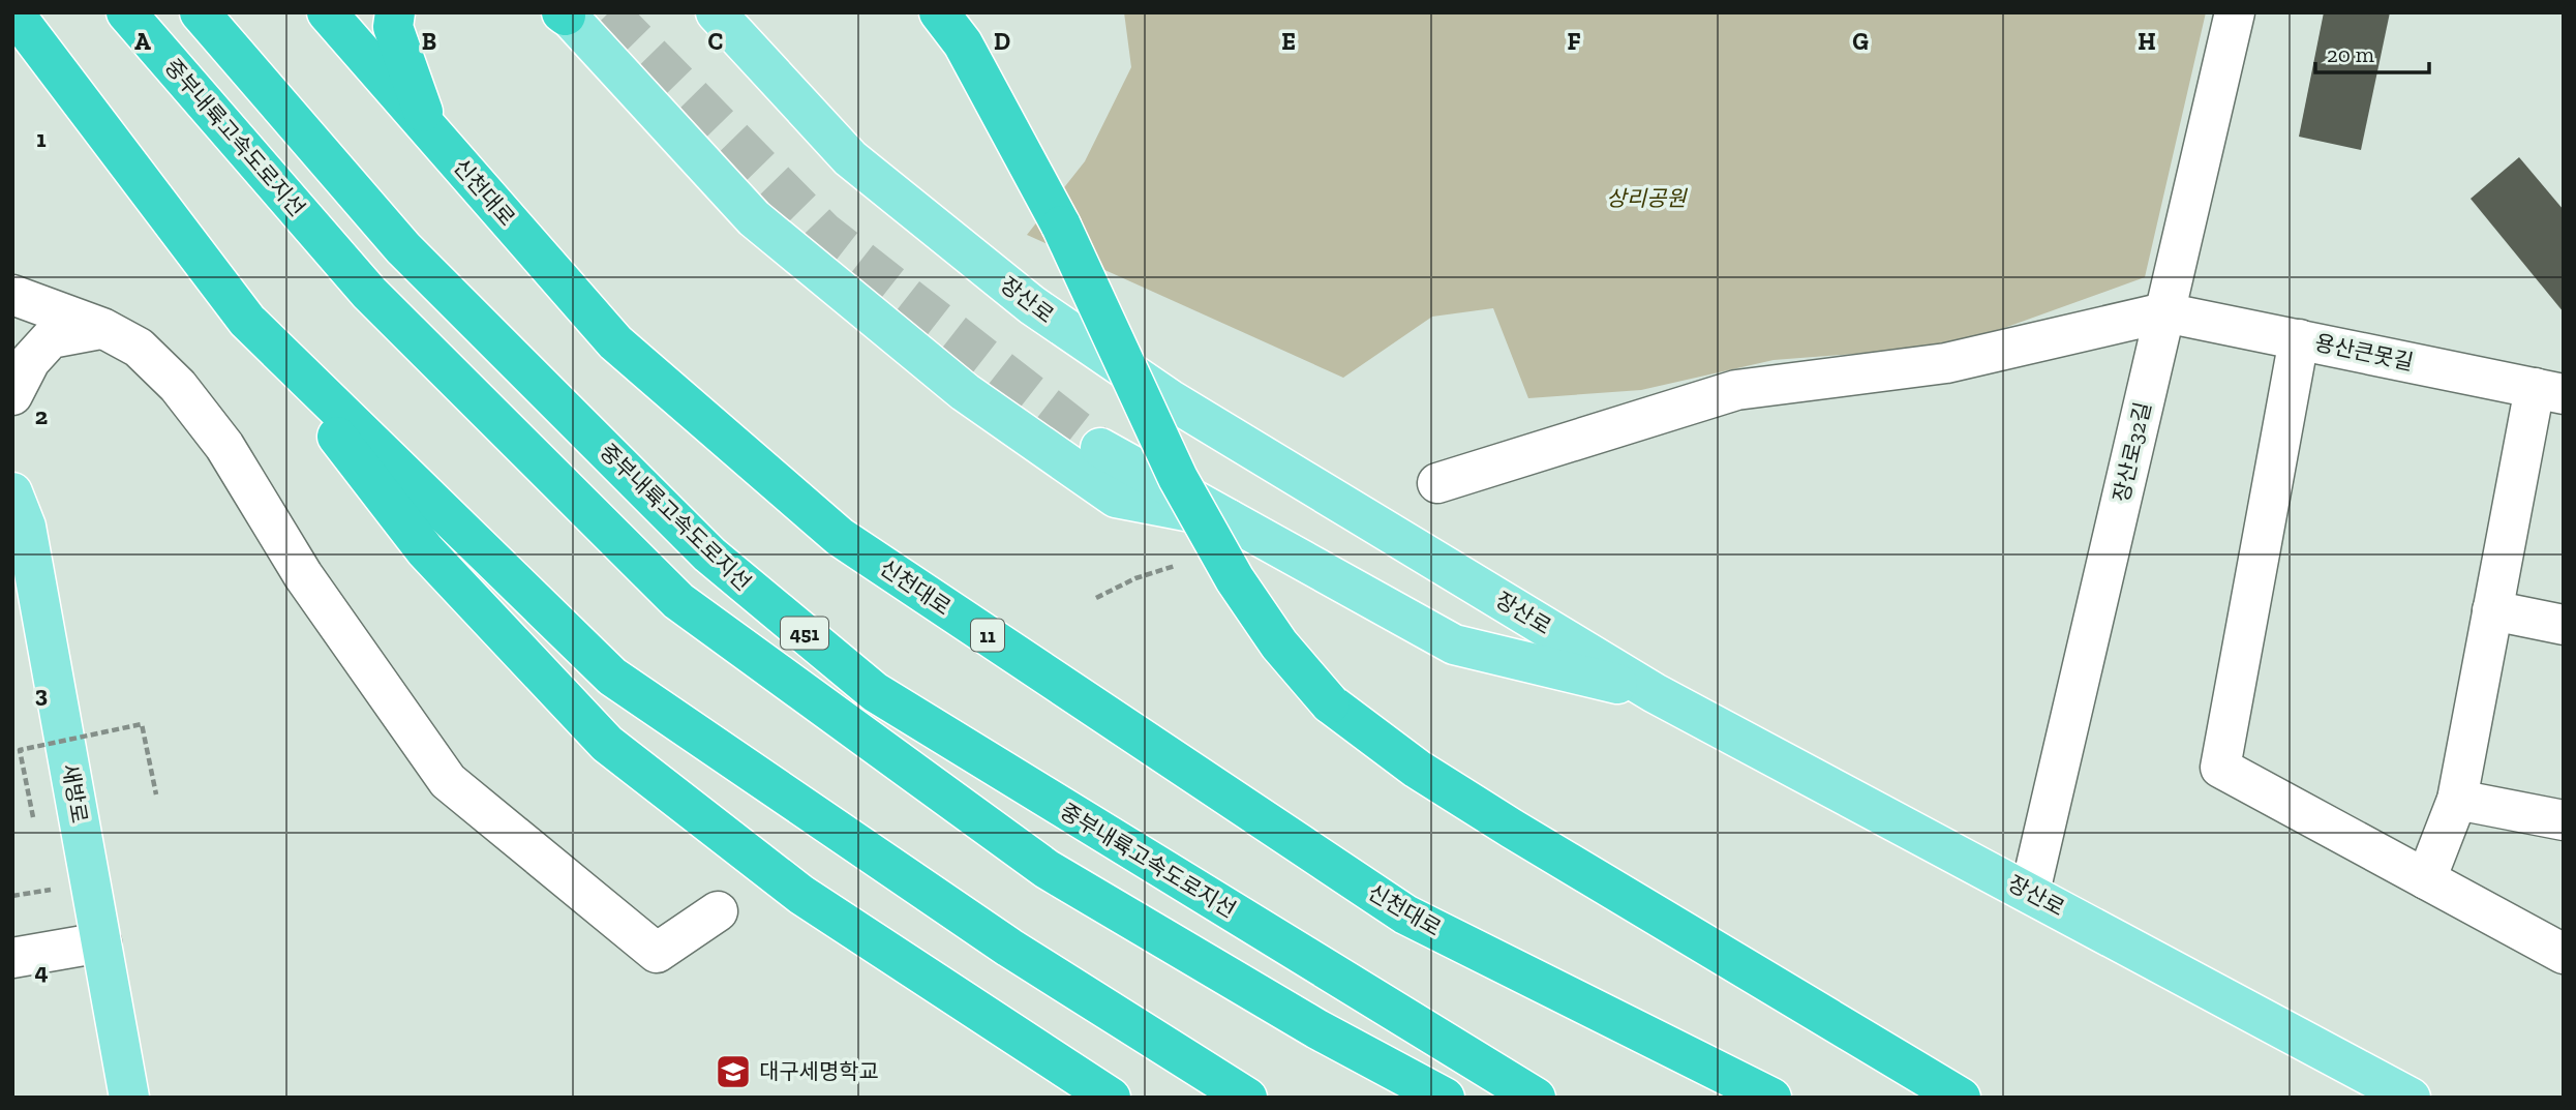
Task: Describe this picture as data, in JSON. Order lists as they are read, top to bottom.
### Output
{
  "streets": {
    "highway": [
      "중부내륙고속도로지선",
      "신천대로",
      "451",
      "11"
    ],
    "main road": ["장산로", "새방로"],
    "street": ["용산큰못길", "장산로32길"]
  },
  "crossings": [
    ["장산로", "장산로32길"],
    ["용산큰못길", "장산로32길"]
  ],
  "parks": ["상리공원"],
  "places": {
    "school or university": ["대구세명학교"]
  },
  "scale_bar": "20 m",
  "grid": {
    "columns": [
      "A",
      "B",
      "C",
      "D",
      "E",
      "F",
      "G",
      "H"
    ],
    "rows": [
      "1",
      "2",
      "3",
      "4"
    ]
  }
}
